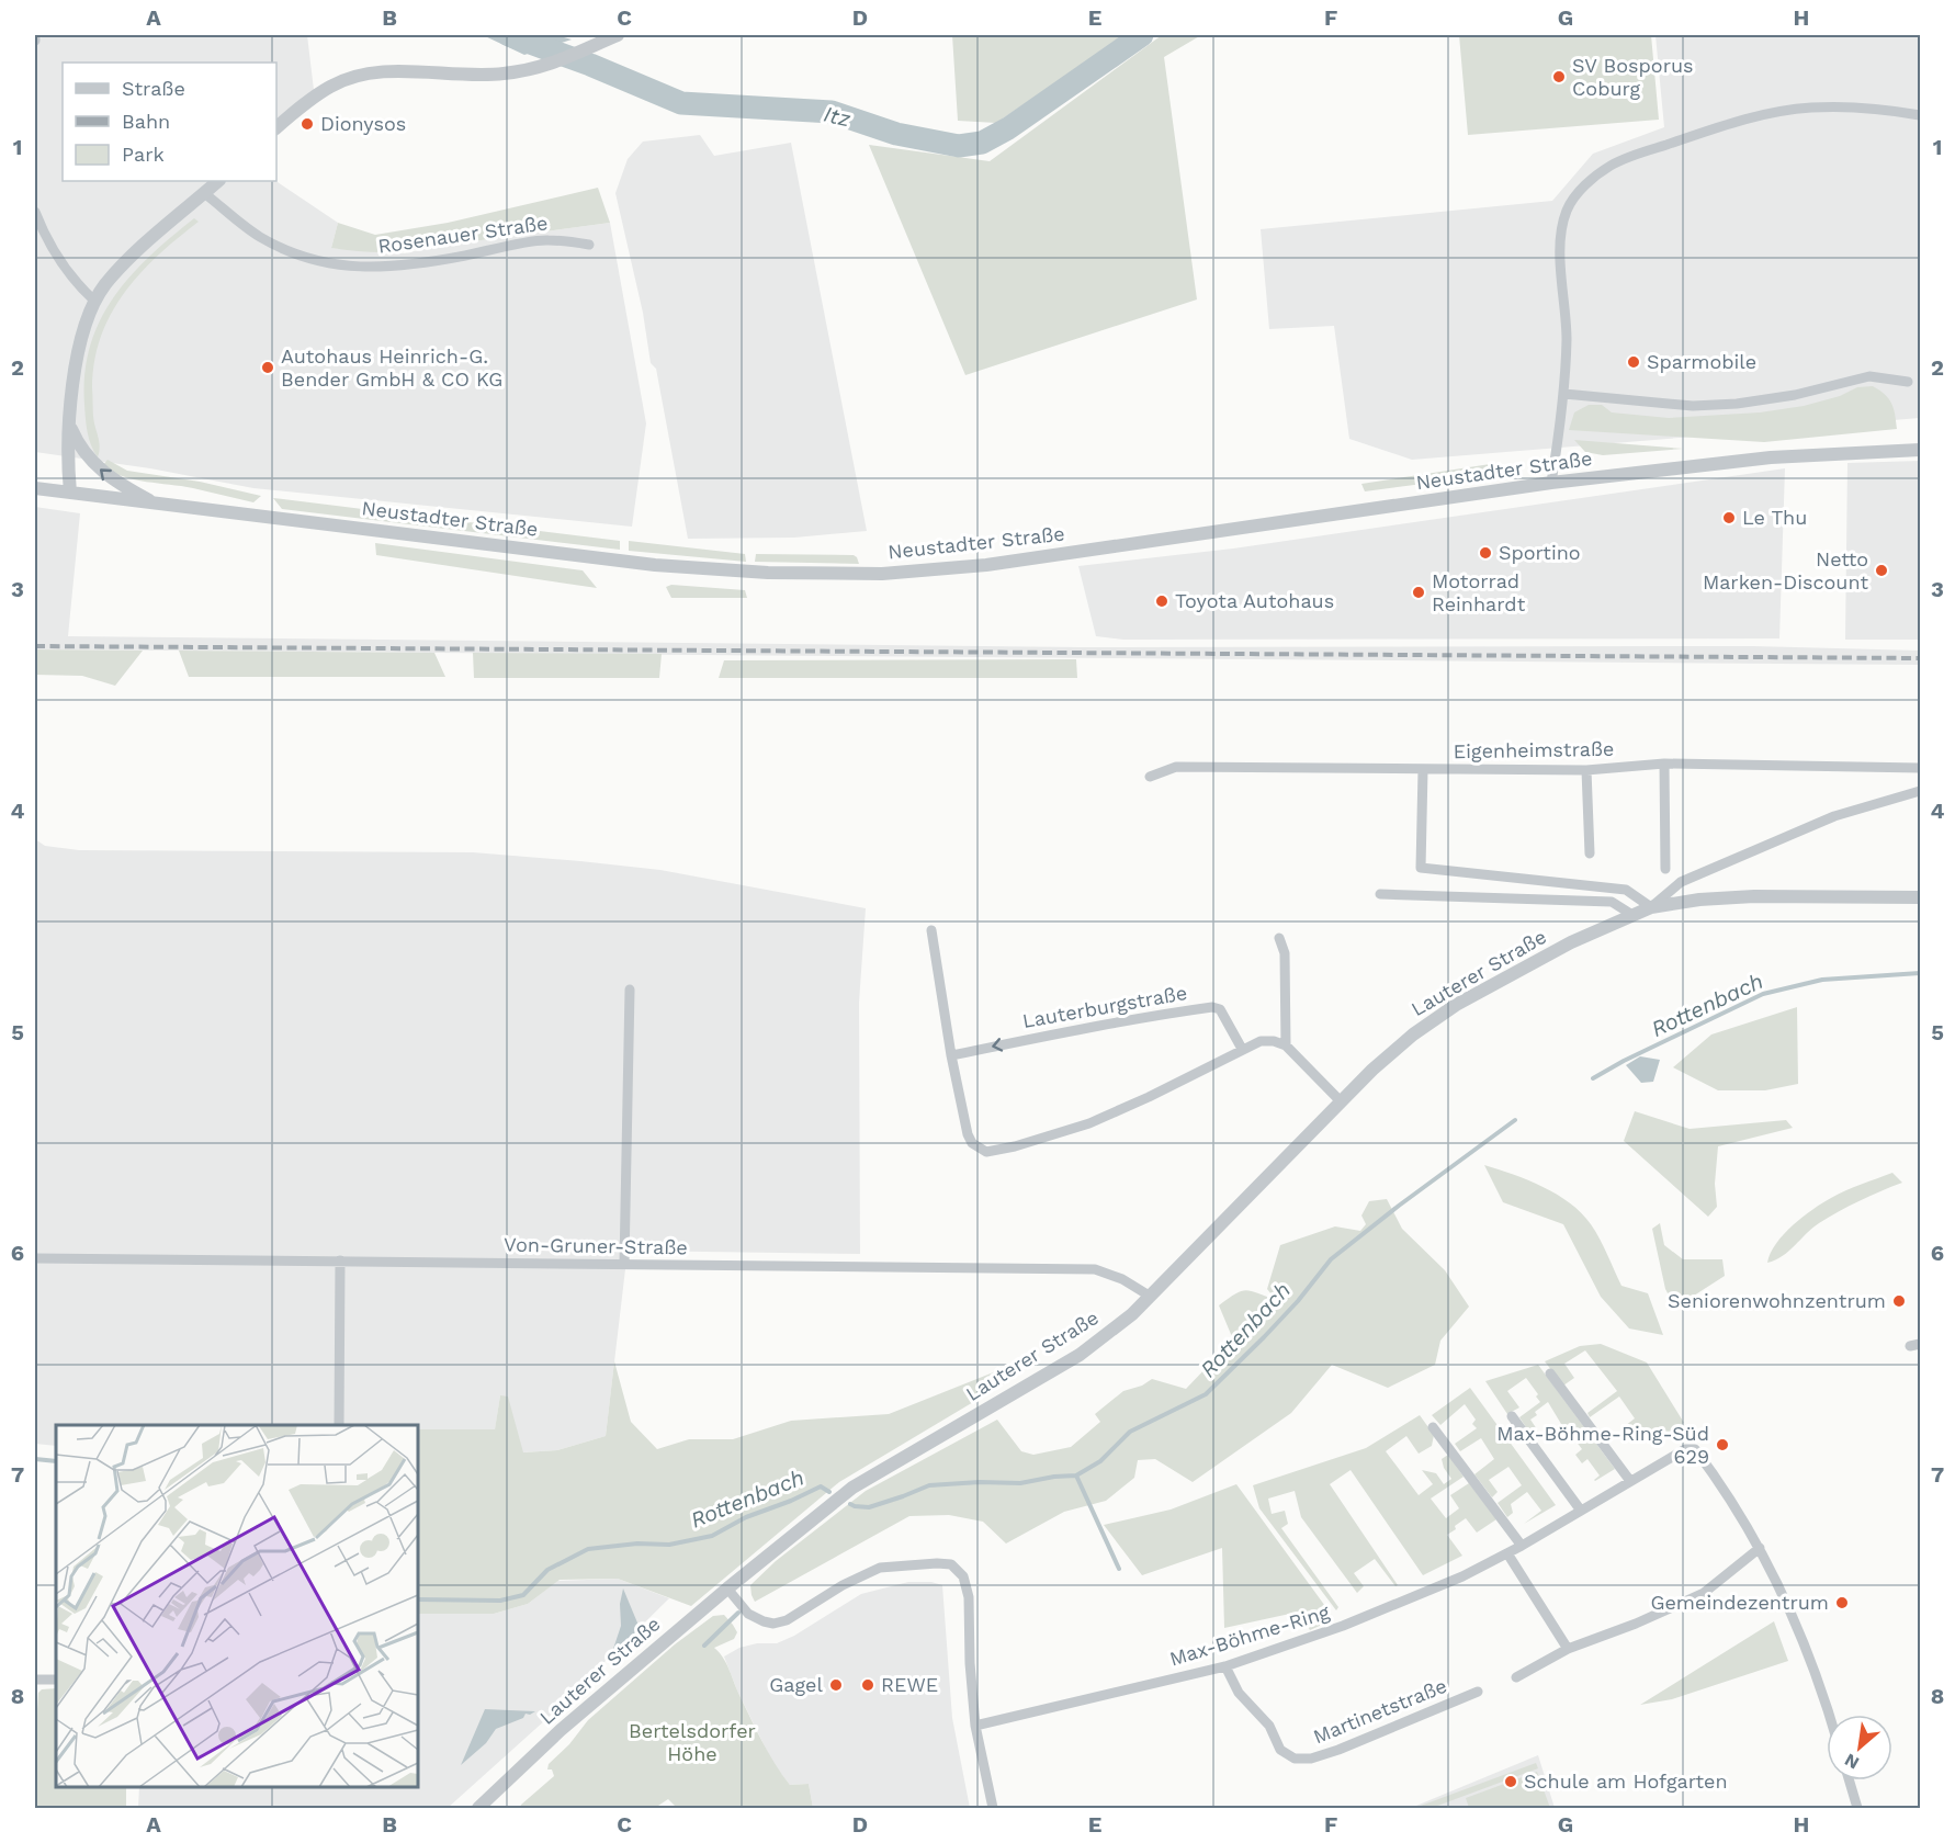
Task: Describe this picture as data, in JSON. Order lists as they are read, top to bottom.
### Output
{
  "streets": {
    "street": [
      "Rosenauer Straße",
      "Neustadter Straße",
      "Eigenheimstraße",
      "Lauterer Straße",
      "Lauterburgstraße",
      "Von-Gruner-Straße",
      "Max-Böhme-Ring",
      "Martinetstraße"
    ]
  },
  "crossings": [
    ["Lauterer Straße", "Von-Gruner-Straße"],
    ["Max-Böhme-Ring", "Martinetstraße"]
  ],
  "one_way": ["Lauterburgstraße"],
  "water": ["Itz", "Rottenbach"],
  "parks": ["Bertelsdorfer Höhe"],
  "places": [
    "SV Bosporus Coburg",
    "Dionysos",
    "Sparmobile",
    "Autohaus Heinrich-G. Bender GmbH & CO KG",
    "Le Thu",
    "Sportino",
    "Netto Marken-Discount",
    "Motorrad Reinhardt",
    "Toyota Autohaus",
    "Seniorenwohnzentrum",
    "Max-Böhme-Ring-Süd 629",
    "Gemeindezentrum",
    "Gagel",
    "REWE",
    "Schule am Hofgarten"
  ],
  "legend": ["Straße", "Bahn", "Park"],
  "north": "bottom left",
  "grid": {
    "columns": [
      "A",
      "B",
      "C",
      "D",
      "E",
      "F",
      "G",
      "H"
    ],
    "rows": [
      "1",
      "2",
      "3",
      "4",
      "5",
      "6",
      "7",
      "8"
    ]
  }
}
